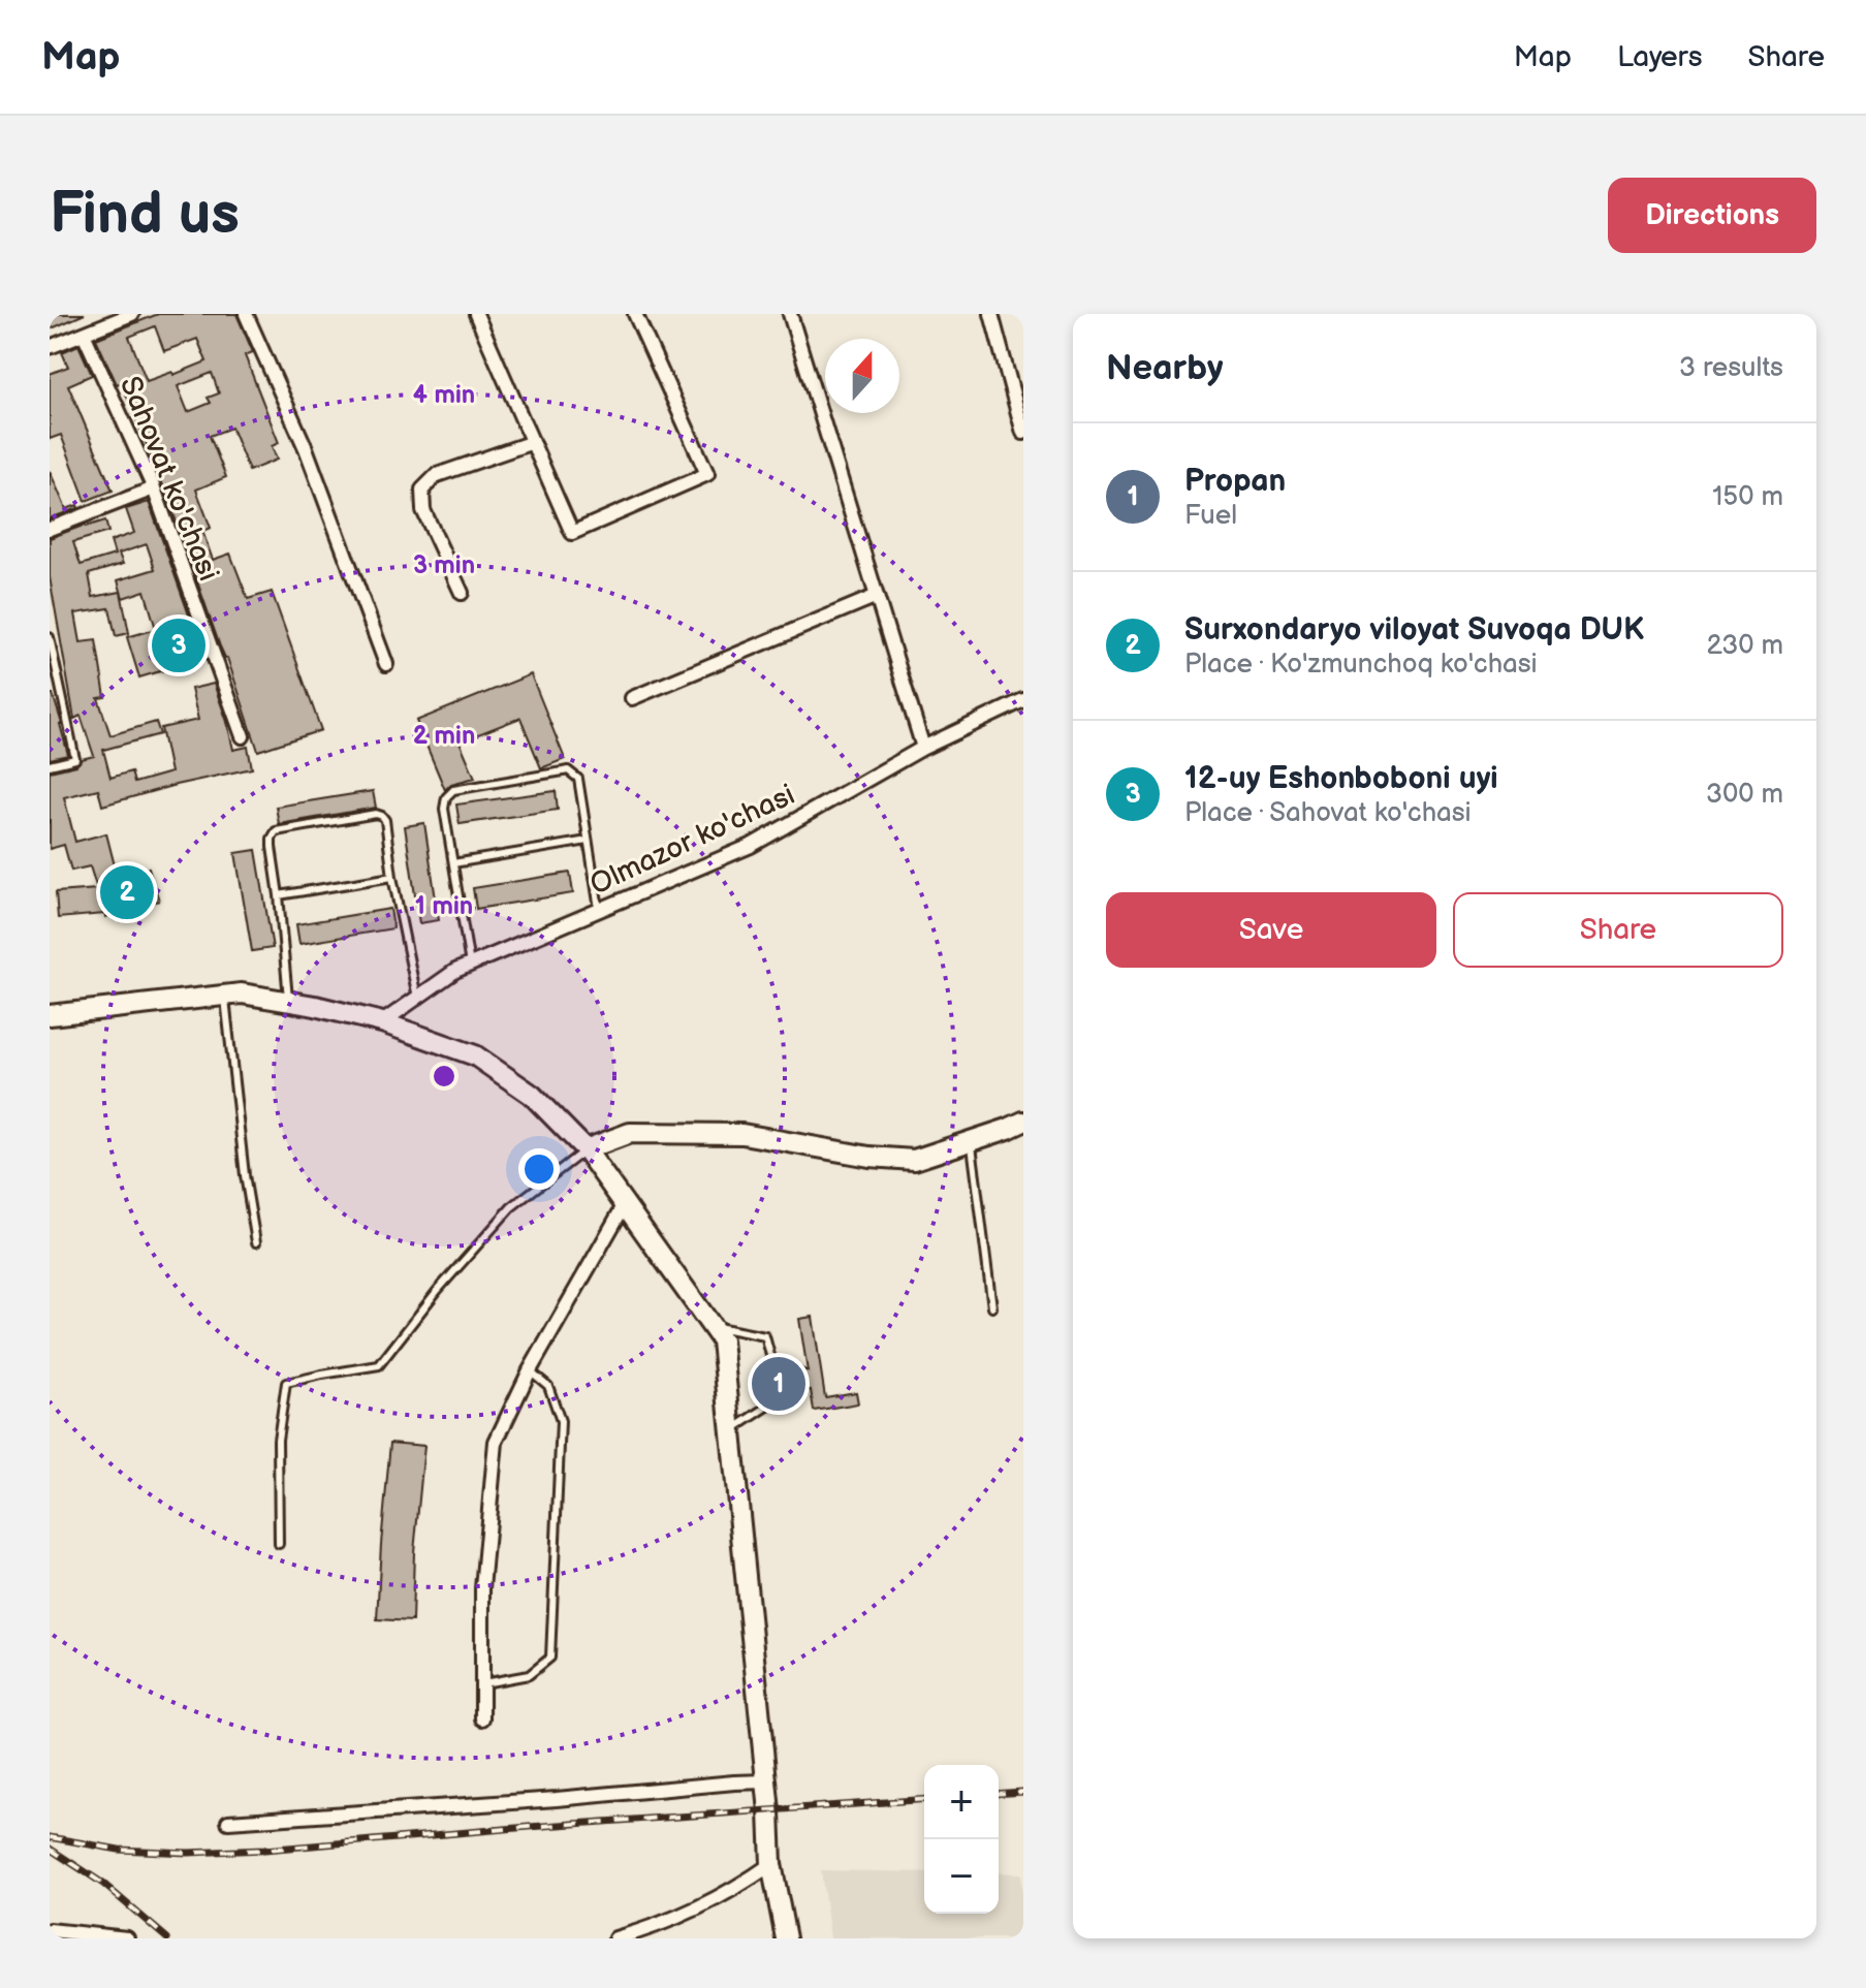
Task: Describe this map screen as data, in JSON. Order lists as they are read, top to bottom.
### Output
{
  "streets": {
    "street": ["Sahovat ko'chasi", "Olmazor ko'chasi"]
  },
  "north": "top",
  "page": {
    "header": "Map",
    "nav": ["Map", "Layers", "Share"],
    "buttons": [
      "Directions",
      ["Save", "Share"]
    ],
    "title": "Find us",
    "heading": ["Nearby", "3 results"],
    "list": [
      {
        "mark": "1",
        "name": "Propan",
        "note": "Fuel",
        "value": "150 m"
      },
      {
        "mark": "2",
        "name": "Surxondaryo viloyat Suvoqa DUK",
        "note": "Place · Ko'zmunchoq ko'chasi",
        "value": "230 m"
      },
      {
        "mark": "3",
        "name": "12-uy Eshonboboni uyi",
        "note": "Place · Sahovat ko'chasi",
        "value": "300 m"
      }
    ],
    "pins": ["3", "2", "1"],
    "map_buttons": ["+", "−"]
  },
  "rings": [
    "4 min",
    "3 min",
    "2 min",
    "1 min"
  ]
}
